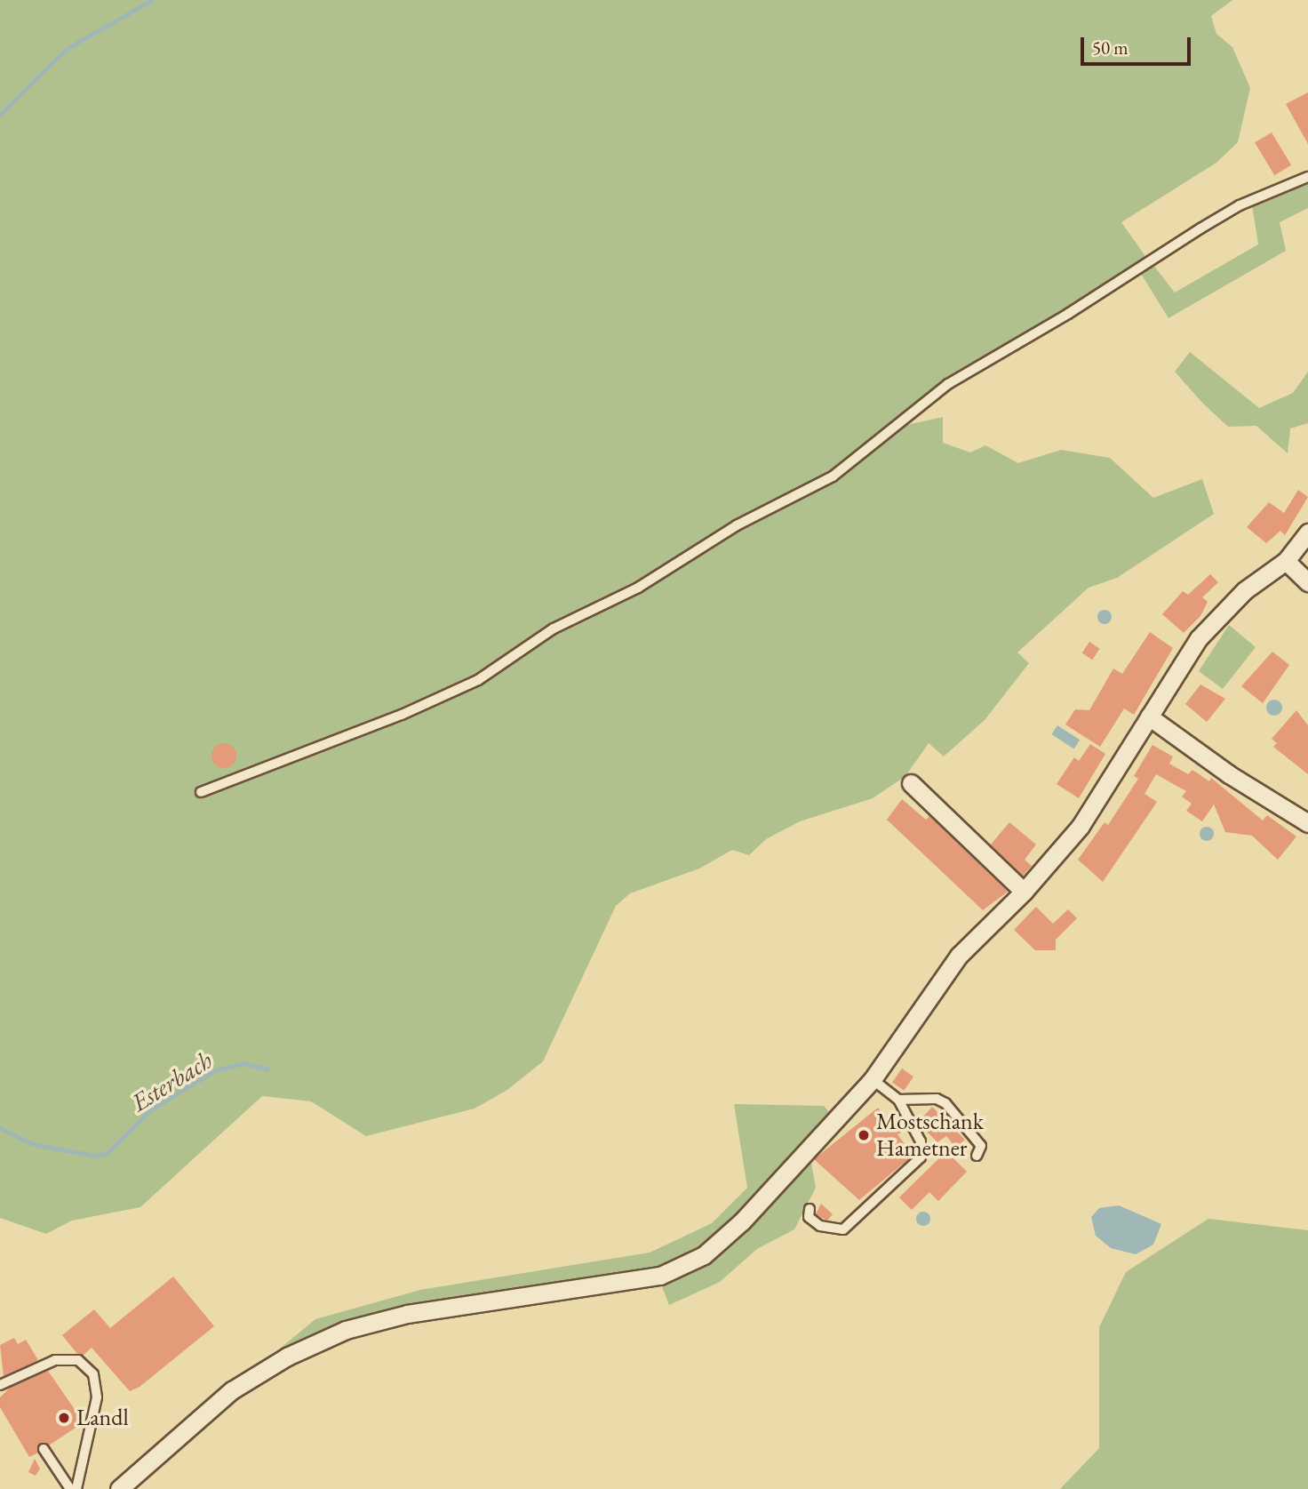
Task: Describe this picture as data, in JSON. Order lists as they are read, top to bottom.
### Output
{
  "water": ["Esterbach"],
  "places": ["Mostschank Hametner", "Landl"],
  "scale_bar": "50 m"
}
